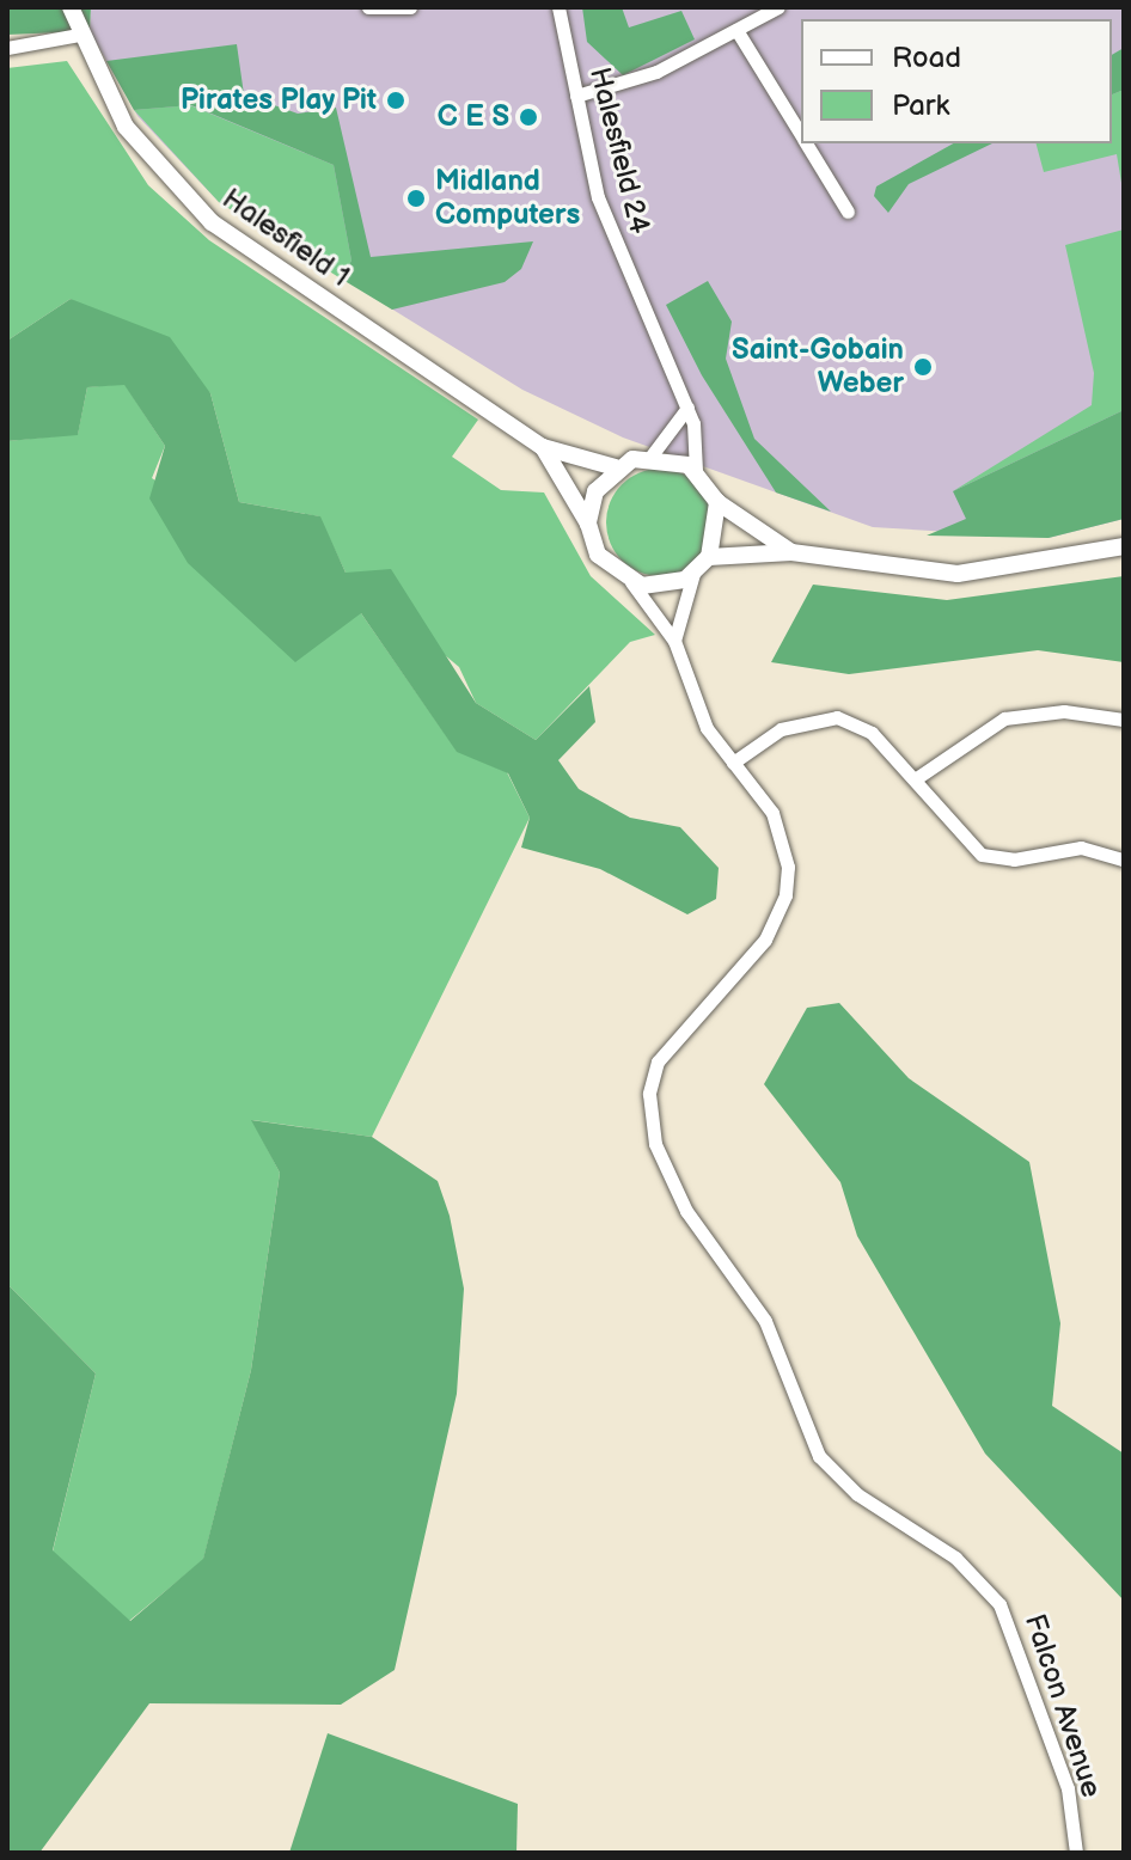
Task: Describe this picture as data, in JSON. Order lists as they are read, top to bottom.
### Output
{
  "streets": {
    "street": ["Halesfield 24", "Halesfield 1", "Falcon Avenue"]
  },
  "crossings": [
    ["Halesfield 24", "Halesfield 1"],
    ["Halesfield 24", "Falcon Avenue"],
    ["Halesfield 1", "Falcon Avenue"]
  ],
  "places": [
    "Pirates Play Pit",
    "C E S",
    "Midland Computers",
    "Saint-Gobain Weber"
  ],
  "legend": ["Road", "Park"]
}
